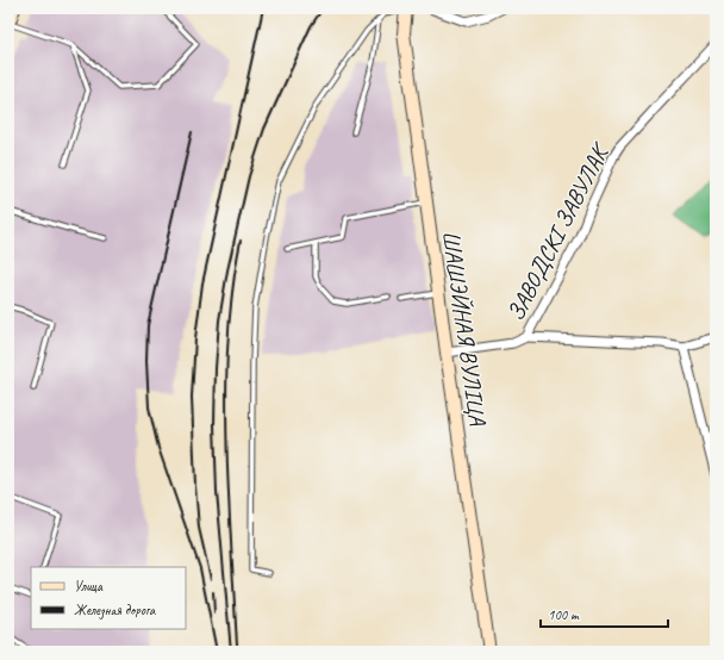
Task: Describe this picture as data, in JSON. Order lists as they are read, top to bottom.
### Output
{
  "streets": {
    "main road": ["ШАШЭЙНАЯ ВУЛІЦА"],
    "street": ["ЗАВОДСКІ ЗАВУЛАК"]
  },
  "crossings": [
    ["ЗАВОДСКІ ЗАВУЛАК", "ШАШЭЙНАЯ ВУЛІЦА"]
  ],
  "legend": ["Улица", "Железная дорога"],
  "scale_bar": "100 m"
}
